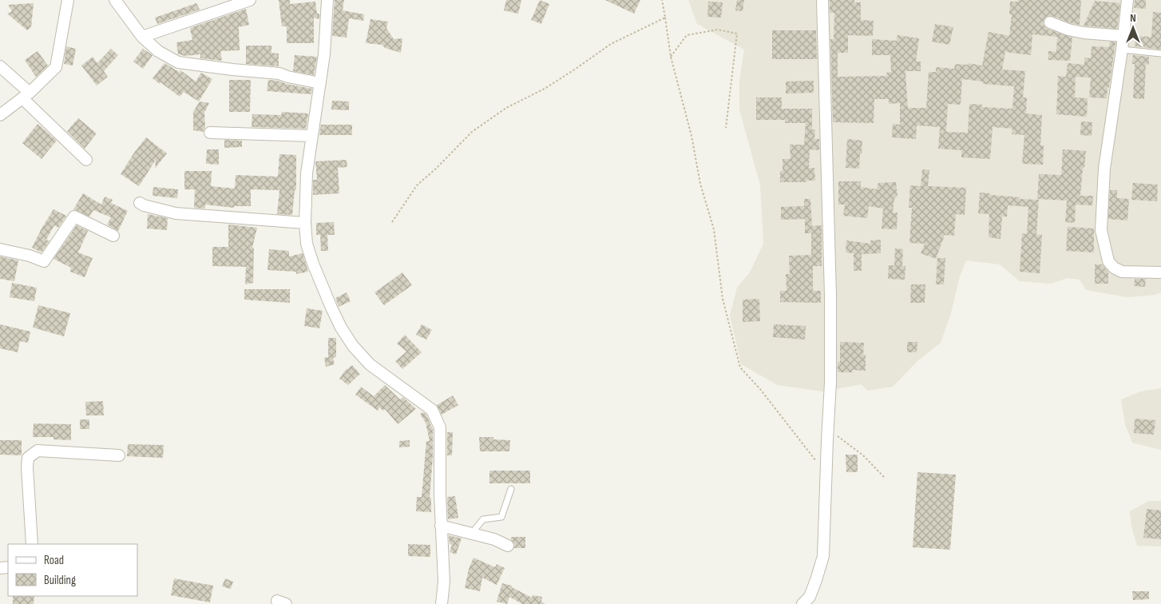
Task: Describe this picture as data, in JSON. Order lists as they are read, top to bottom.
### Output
{
  "legend": ["Road", "Building"],
  "north": "top"
}
